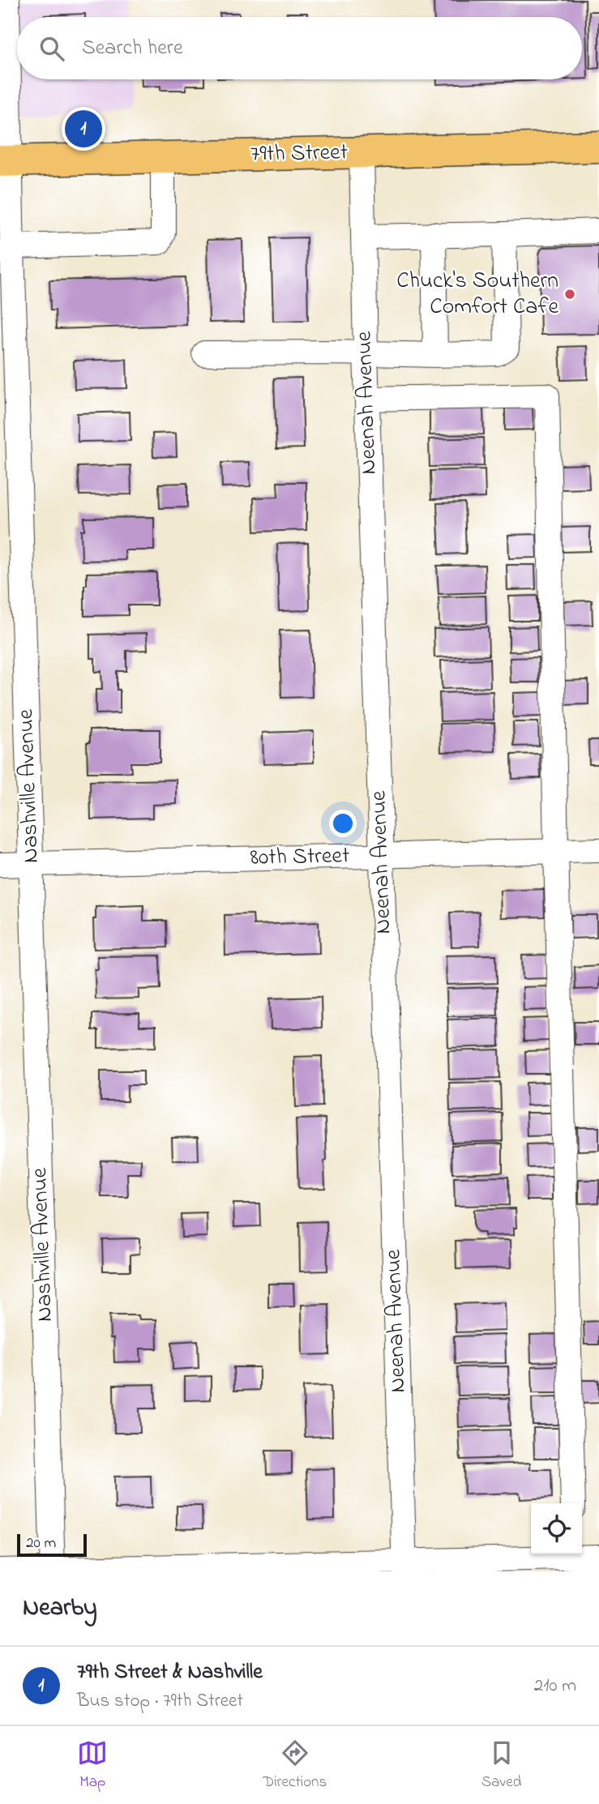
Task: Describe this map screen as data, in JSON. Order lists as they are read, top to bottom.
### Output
{
  "streets": {
    "main road": ["79th Street"],
    "street": ["Neenah Avenue", "Nashville Avenue", "80th Street"]
  },
  "crossings": [
    ["79th Street", "Neenah Avenue"],
    ["79th Street", "Nashville Avenue"],
    ["Neenah Avenue", "80th Street"],
    ["Nashville Avenue", "80th Street"]
  ],
  "places": ["Chuck's Southern Comfort Cafe"],
  "scale_bar": "20 m",
  "page": {
    "search": "Search here",
    "pins": "1",
    "scale": "20 m",
    "heading": "Nearby",
    "list": [
      {
        "mark": "1",
        "name": "79th Street & Nashville",
        "note": "Bus stop · 79th Street",
        "value": "210 m"
      }
    ],
    "nav": ["Map", "Directions", "Saved"]
  }
}
